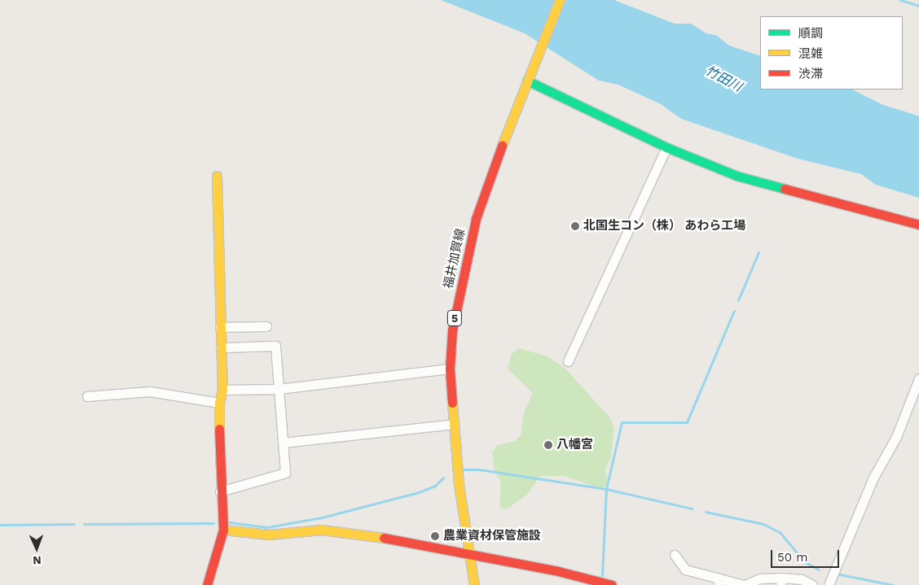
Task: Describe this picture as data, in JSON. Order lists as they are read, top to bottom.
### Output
{
  "streets": {
    "street": ["福井加賀線", "5"]
  },
  "water": ["竹田川"],
  "places": ["北国生コン（株） あわら工場", "八幡宮", "農業資材保管施設"],
  "legend": ["順調", "混雑", "渋滞"],
  "scale_bar": "50 m",
  "north": "bottom"
}
